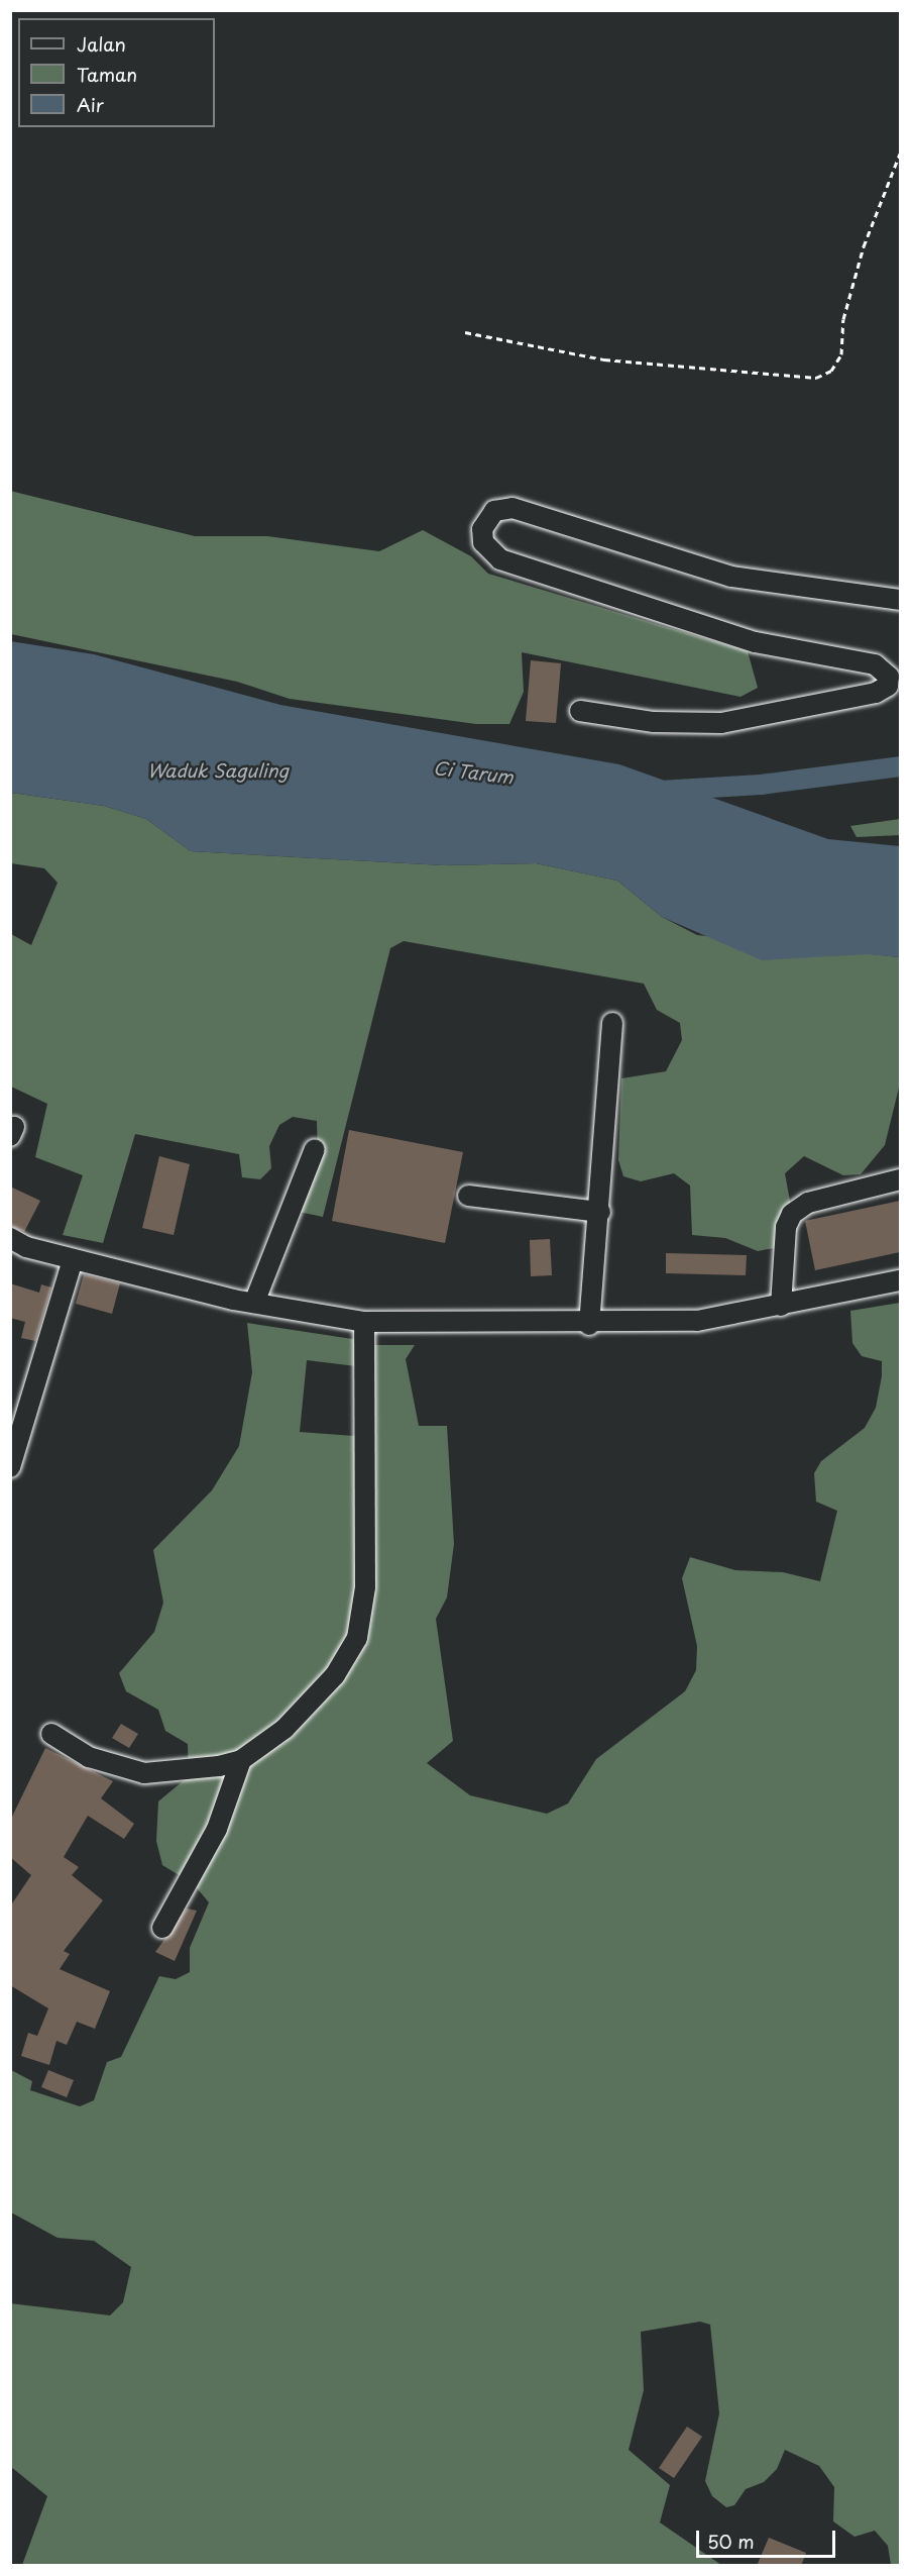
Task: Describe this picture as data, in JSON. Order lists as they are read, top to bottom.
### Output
{
  "water": ["Waduk Saguling", "Ci Tarum"],
  "legend": ["Jalan", "Taman", "Air"],
  "scale_bar": "50 m"
}
